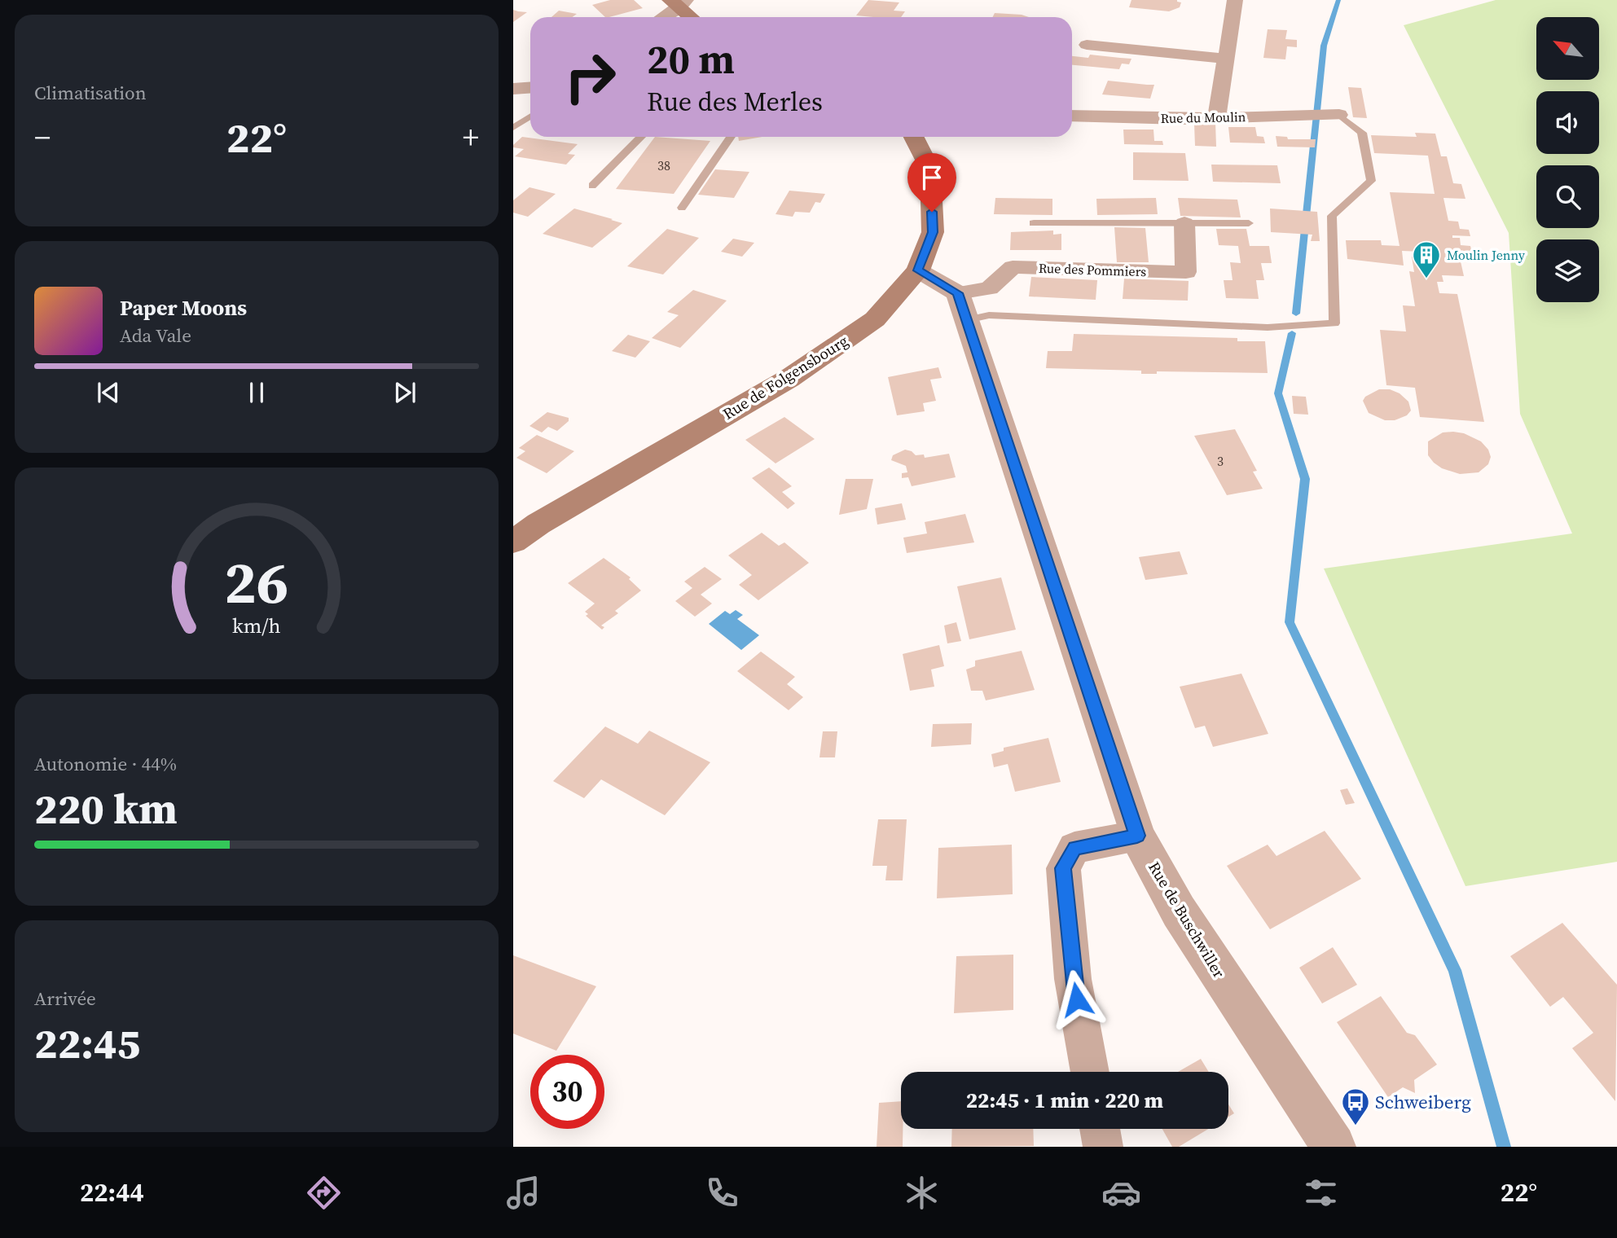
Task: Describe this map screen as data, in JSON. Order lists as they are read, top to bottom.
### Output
{
  "streets": {
    "main road": ["Rue de Folgensbourg"],
    "street": ["Rue du Moulin", "Rue des Pommiers", "Rue de Buschwiller"]
  },
  "crossings": [
    ["Rue des Pommiers", "Rue de Buschwiller"]
  ],
  "places": {
    "building": ["Moulin Jenny"],
    "bus stop": ["Schweiberg"]
  },
  "house_numbers": ["38", "3"],
  "north": "top left",
  "page": {
    "tile": [
      "Climatisation",
      ["Autonomie · 44%", "220 km"],
      ["Arrivée", "22:45"]
    ],
    "turn": ["20 m", "Rue des Merles"],
    "heat": ["−", "22°", "+"],
    "song": ["Paper Moons", "Ada Vale"],
    "limit": "30",
    "trip": "22:45 · 1 min · 220 m",
    "tabs": ["22:44", "22°"],
    "gauge": ["26", "km/h"]
  }
}
